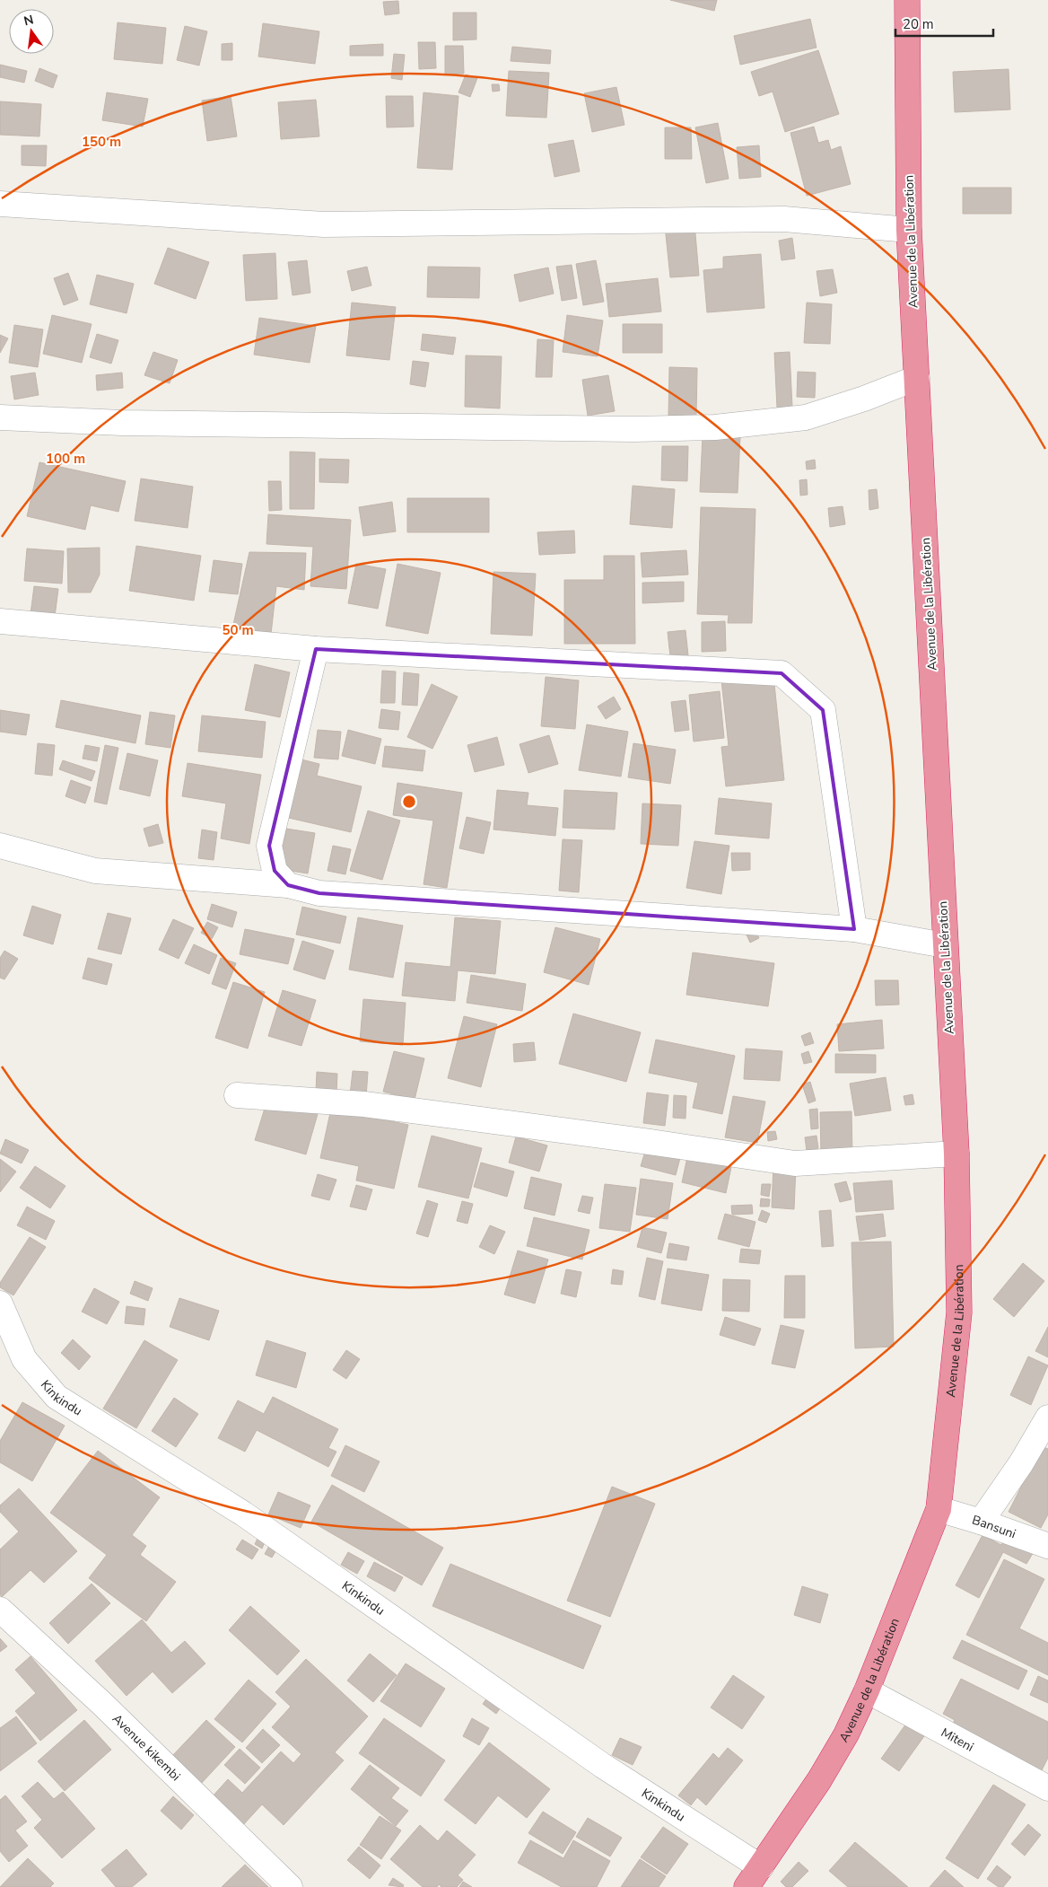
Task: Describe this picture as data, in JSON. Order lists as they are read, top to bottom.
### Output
{
  "streets": {
    "highway": ["Avenue de la Libération"],
    "street": [
      "Kinkindu",
      "Bansuni",
      "Miteni",
      "Avenue kikembi"
    ]
  },
  "crossings": [
    ["Avenue de la Libération", "Kinkindu"],
    ["Avenue de la Libération", "Bansuni"],
    ["Avenue de la Libération", "Miteni"]
  ],
  "scale_bar": "20 m",
  "north": "top",
  "rings": ["150 m", "100 m", "50 m"]
}
